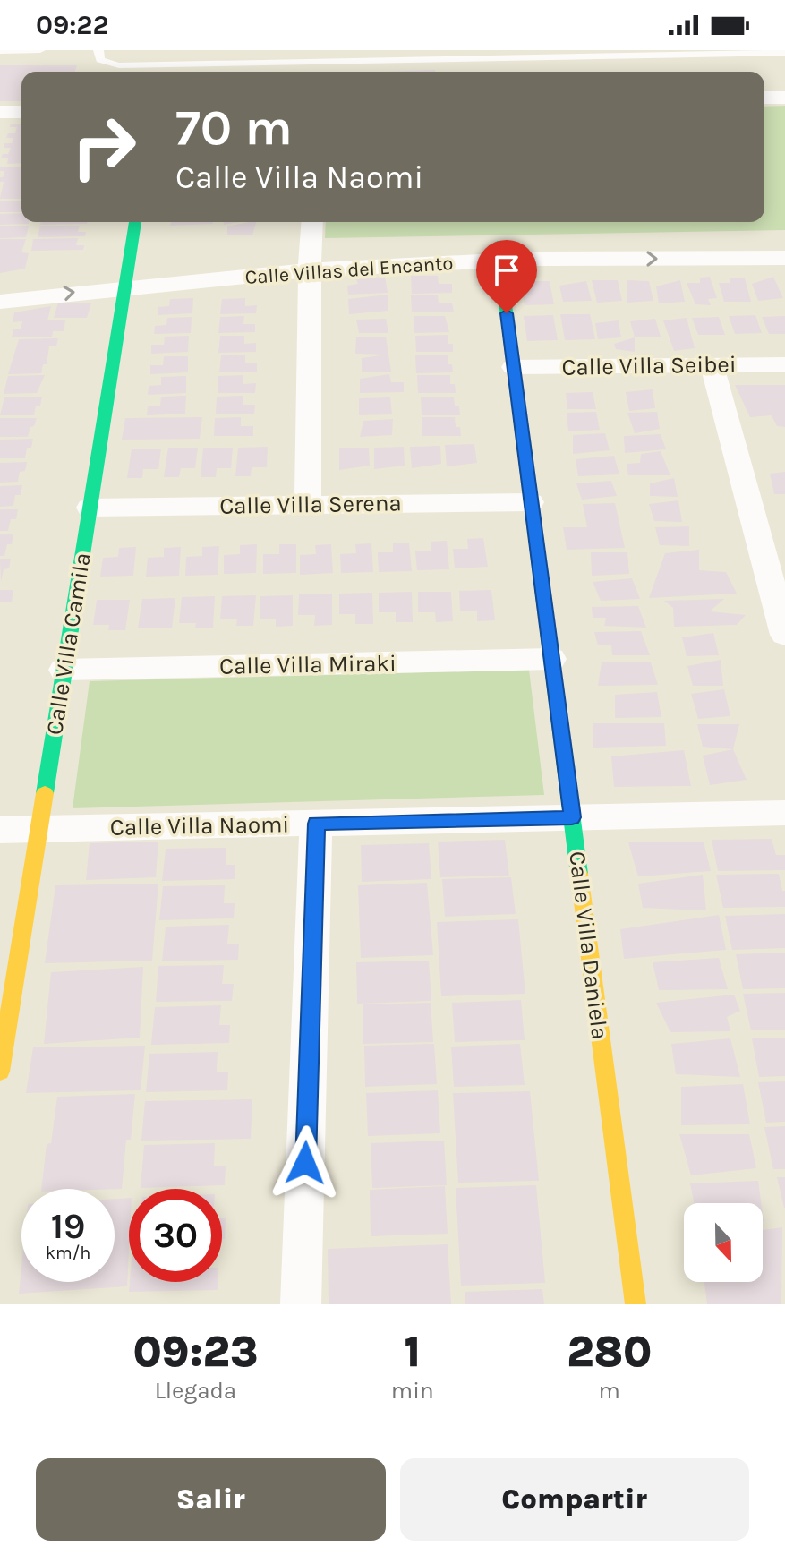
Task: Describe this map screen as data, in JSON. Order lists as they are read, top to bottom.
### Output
{
  "streets": {
    "street": [
      "Calle Villas del Encanto",
      "Calle Villa Seibei",
      "Calle Villa Serena",
      "Calle Villa Camila",
      "Calle Villa Miraki",
      "Calle Villa Naomi",
      "Calle Villa Daniela"
    ]
  },
  "crossings": [
    ["Calle Villas del Encanto", "Calle Villa Camila"],
    ["Calle Villas del Encanto", "Calle Villa Daniela"],
    ["Calle Villa Seibei", "Calle Villa Daniela"],
    ["Calle Villa Serena", "Calle Villa Camila"],
    ["Calle Villa Serena", "Calle Villa Daniela"],
    ["Calle Villa Camila", "Calle Villa Miraki"],
    ["Calle Villa Camila", "Calle Villa Naomi"],
    ["Calle Villa Miraki", "Calle Villa Daniela"],
    ["Calle Villa Naomi", "Calle Villa Daniela"]
  ],
  "north": "bottom",
  "page": {
    "status": "09:22",
    "turn": ["70 m", "Calle Villa Naomi"],
    "speed": "19 km/h",
    "limit": "30",
    "eta": [
      "09:23",
      "Llegada",
      "1",
      "min",
      "280",
      "m"
    ],
    "buttons": ["Salir", "Compartir"]
  }
}
